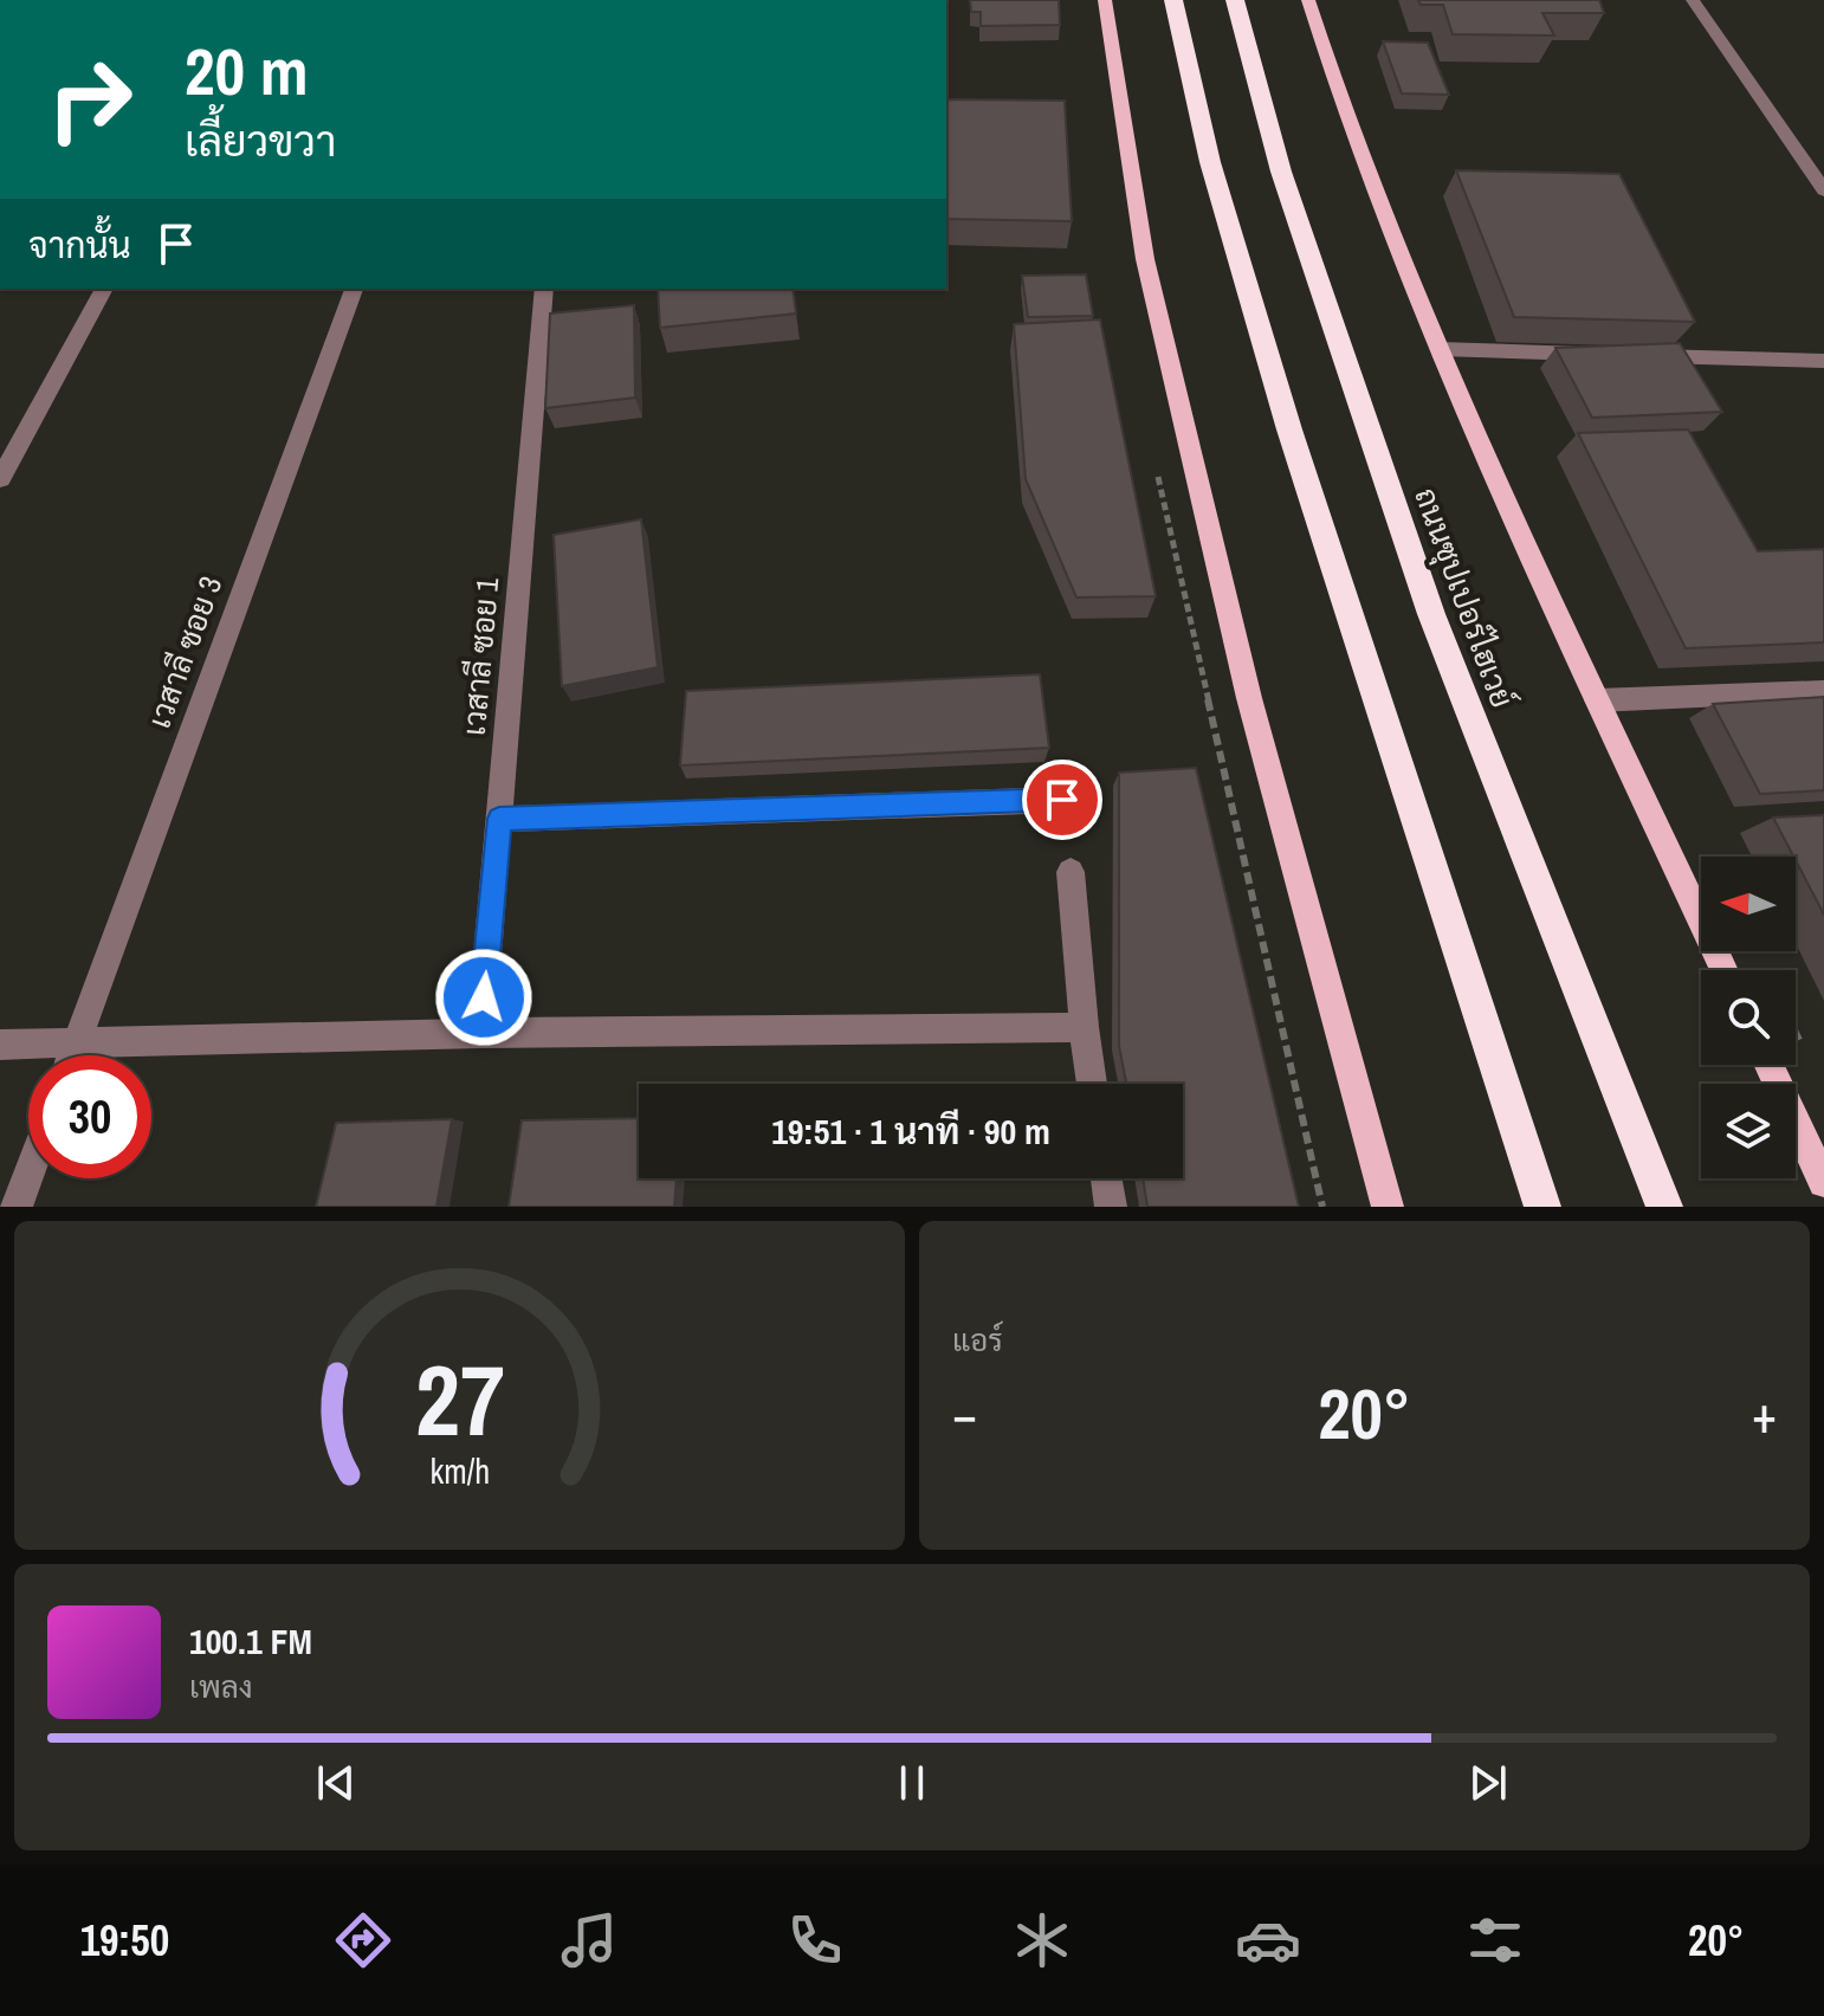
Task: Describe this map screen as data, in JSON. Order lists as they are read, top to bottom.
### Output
{
  "streets": {
    "highway": ["ถนนซุปเปอร์ไฮเวย์"],
    "street": ["เวสาลี ซอย 3", "เวสาลี ซอย 1"]
  },
  "north": "left",
  "page": {
    "turn": ["20 m", "เลี้ยวขวา"],
    "then": "จากนั้น",
    "limit": "30",
    "trip": "19:51 · 1 นาที · 90 m",
    "tile": "แอร์",
    "heat": ["−", "20°", "+"],
    "song": ["100.1 FM", "เพลง"],
    "tabs": ["19:50", "20°"],
    "gauge": ["27", "km/h"]
  }
}
